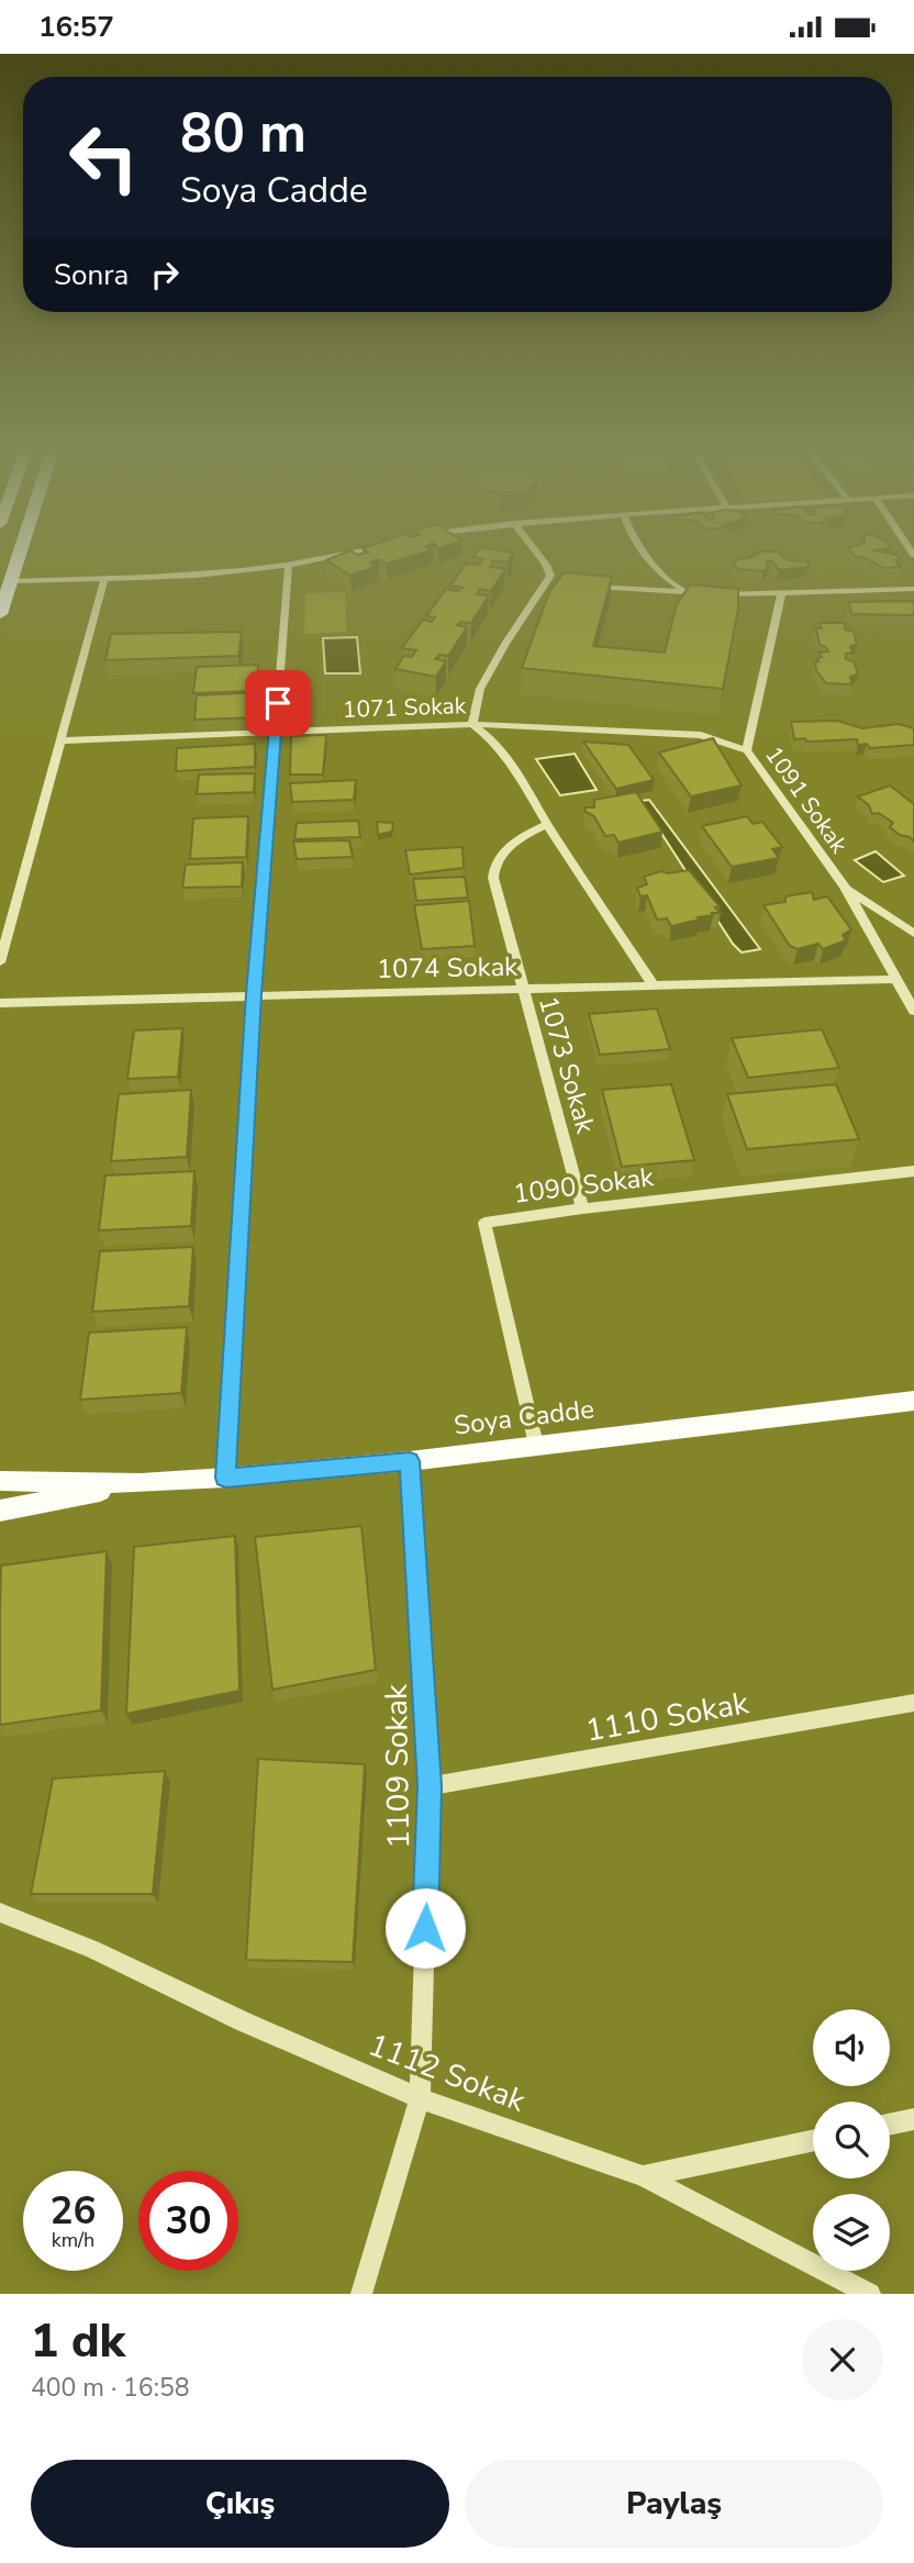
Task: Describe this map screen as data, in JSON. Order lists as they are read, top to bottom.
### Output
{
  "streets": {
    "main road": ["Soya Cadde"],
    "street": [
      "1071 Sokak",
      "1091 Sokak",
      "1074 Sokak",
      "1073 Sokak",
      "1090 Sokak",
      "1110 Sokak",
      "1109 Sokak",
      "1112 Sokak"
    ]
  },
  "crossings": [
    ["1071 Sokak", "1091 Sokak"],
    ["1091 Sokak", "1074 Sokak"],
    ["1074 Sokak", "1073 Sokak"],
    ["1073 Sokak", "1090 Sokak"],
    ["1090 Sokak", "Soya Cadde"],
    ["Soya Cadde", "1109 Sokak"],
    ["1110 Sokak", "1109 Sokak"],
    ["1109 Sokak", "1112 Sokak"]
  ],
  "page": {
    "status": "16:57",
    "turn": ["80 m", "Soya Cadde"],
    "then": "Sonra",
    "speed": "26 km/h",
    "limit": "30",
    "heading": ["1 dk", "400 m · 16:58"],
    "buttons": ["Çıkış", "Paylaş"]
  }
}
